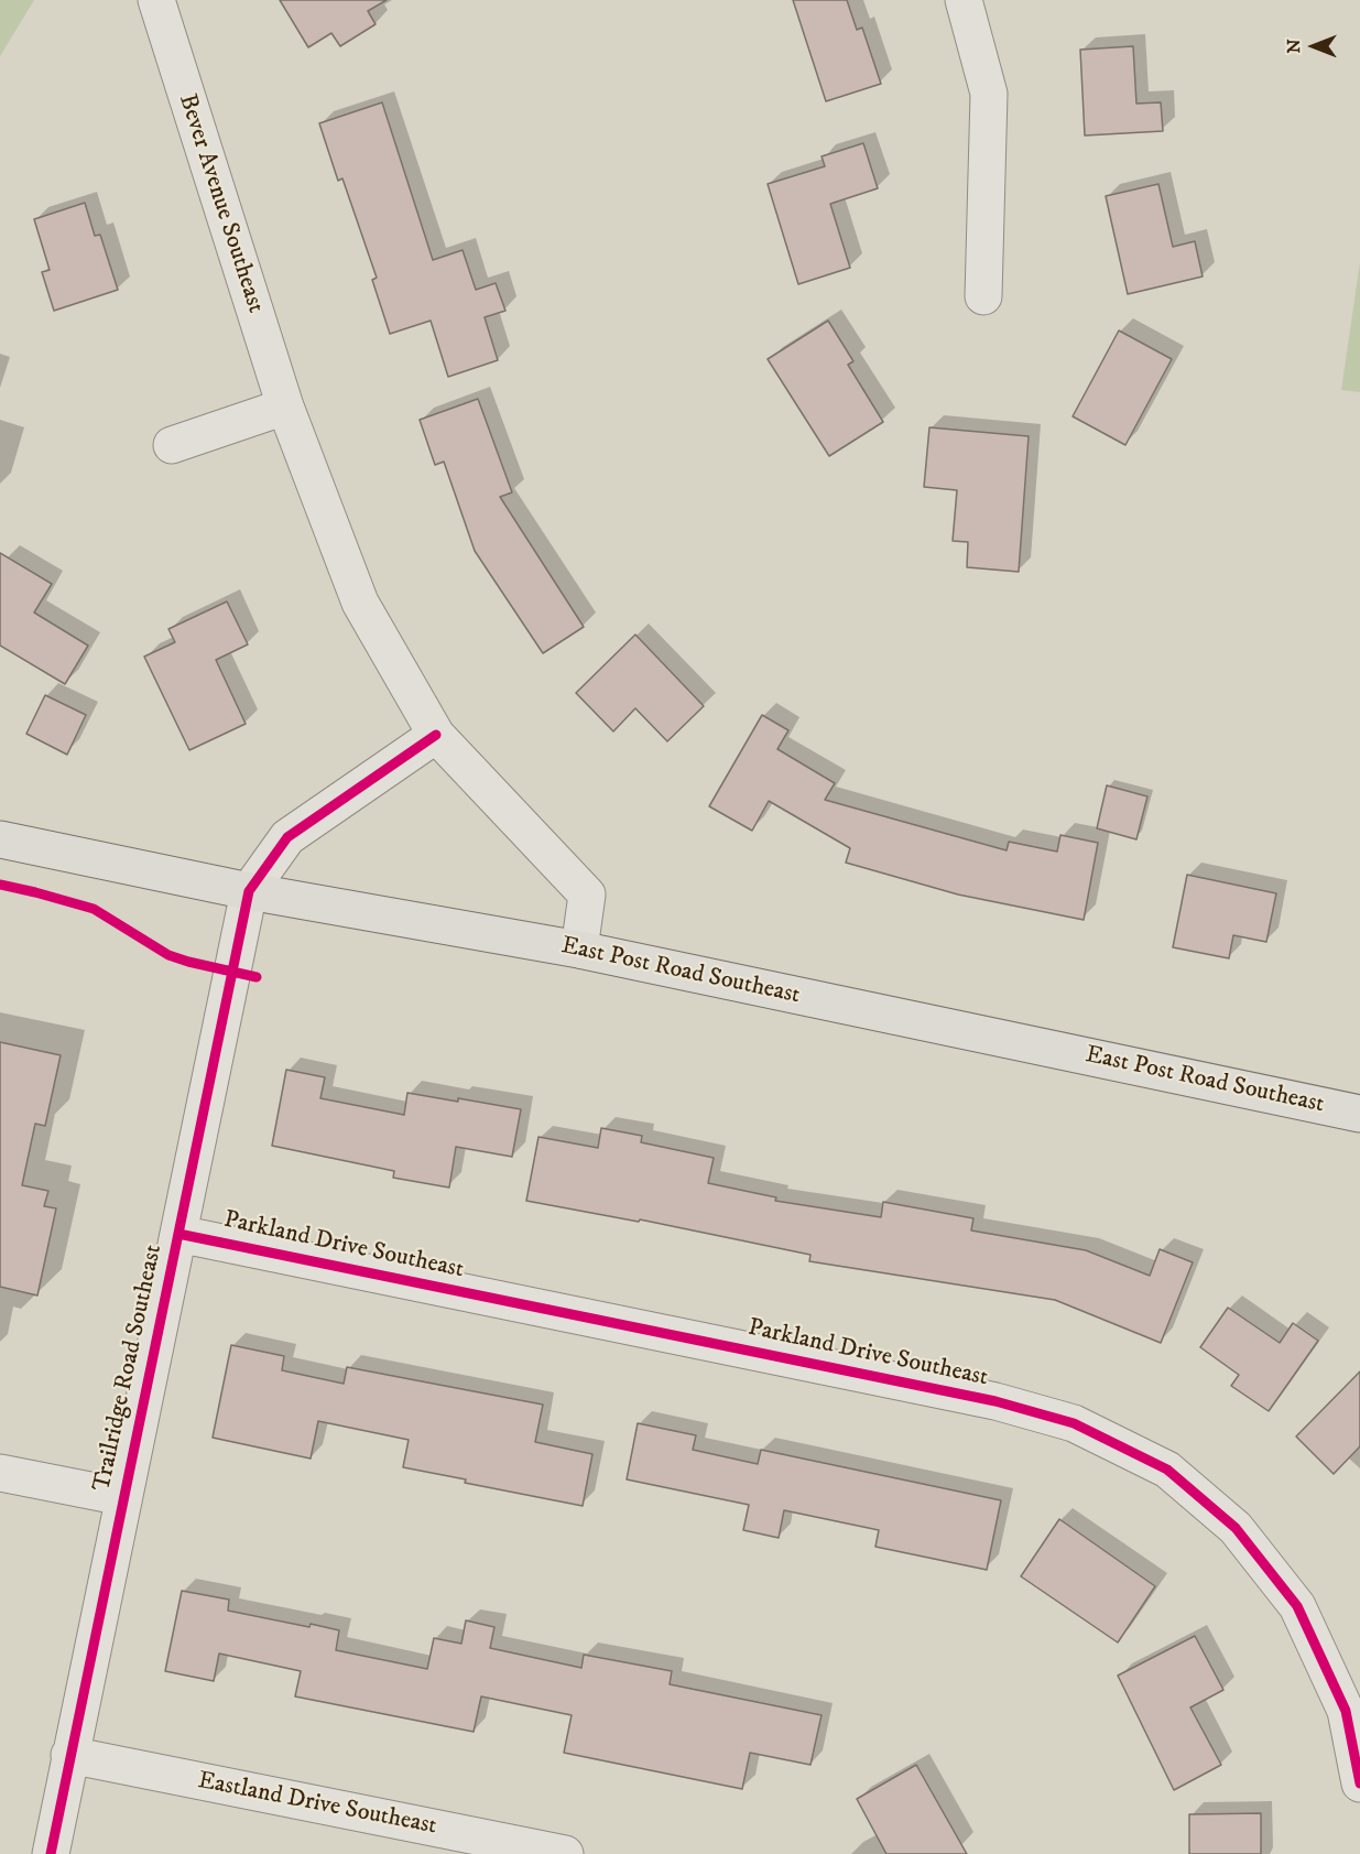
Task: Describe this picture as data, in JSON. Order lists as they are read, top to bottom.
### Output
{
  "streets": {
    "main road": ["East Post Road Southeast"],
    "street": [
      "Bever Avenue Southeast",
      "Parkland Drive Southeast",
      "Trailridge Road Southeast",
      "Eastland Drive Southeast"
    ]
  },
  "crossings": [
    ["Bever Avenue Southeast", "East Post Road Southeast"],
    ["East Post Road Southeast", "Trailridge Road Southeast"],
    ["Parkland Drive Southeast", "Trailridge Road Southeast"],
    ["Trailridge Road Southeast", "Eastland Drive Southeast"]
  ],
  "north": "left"
}
